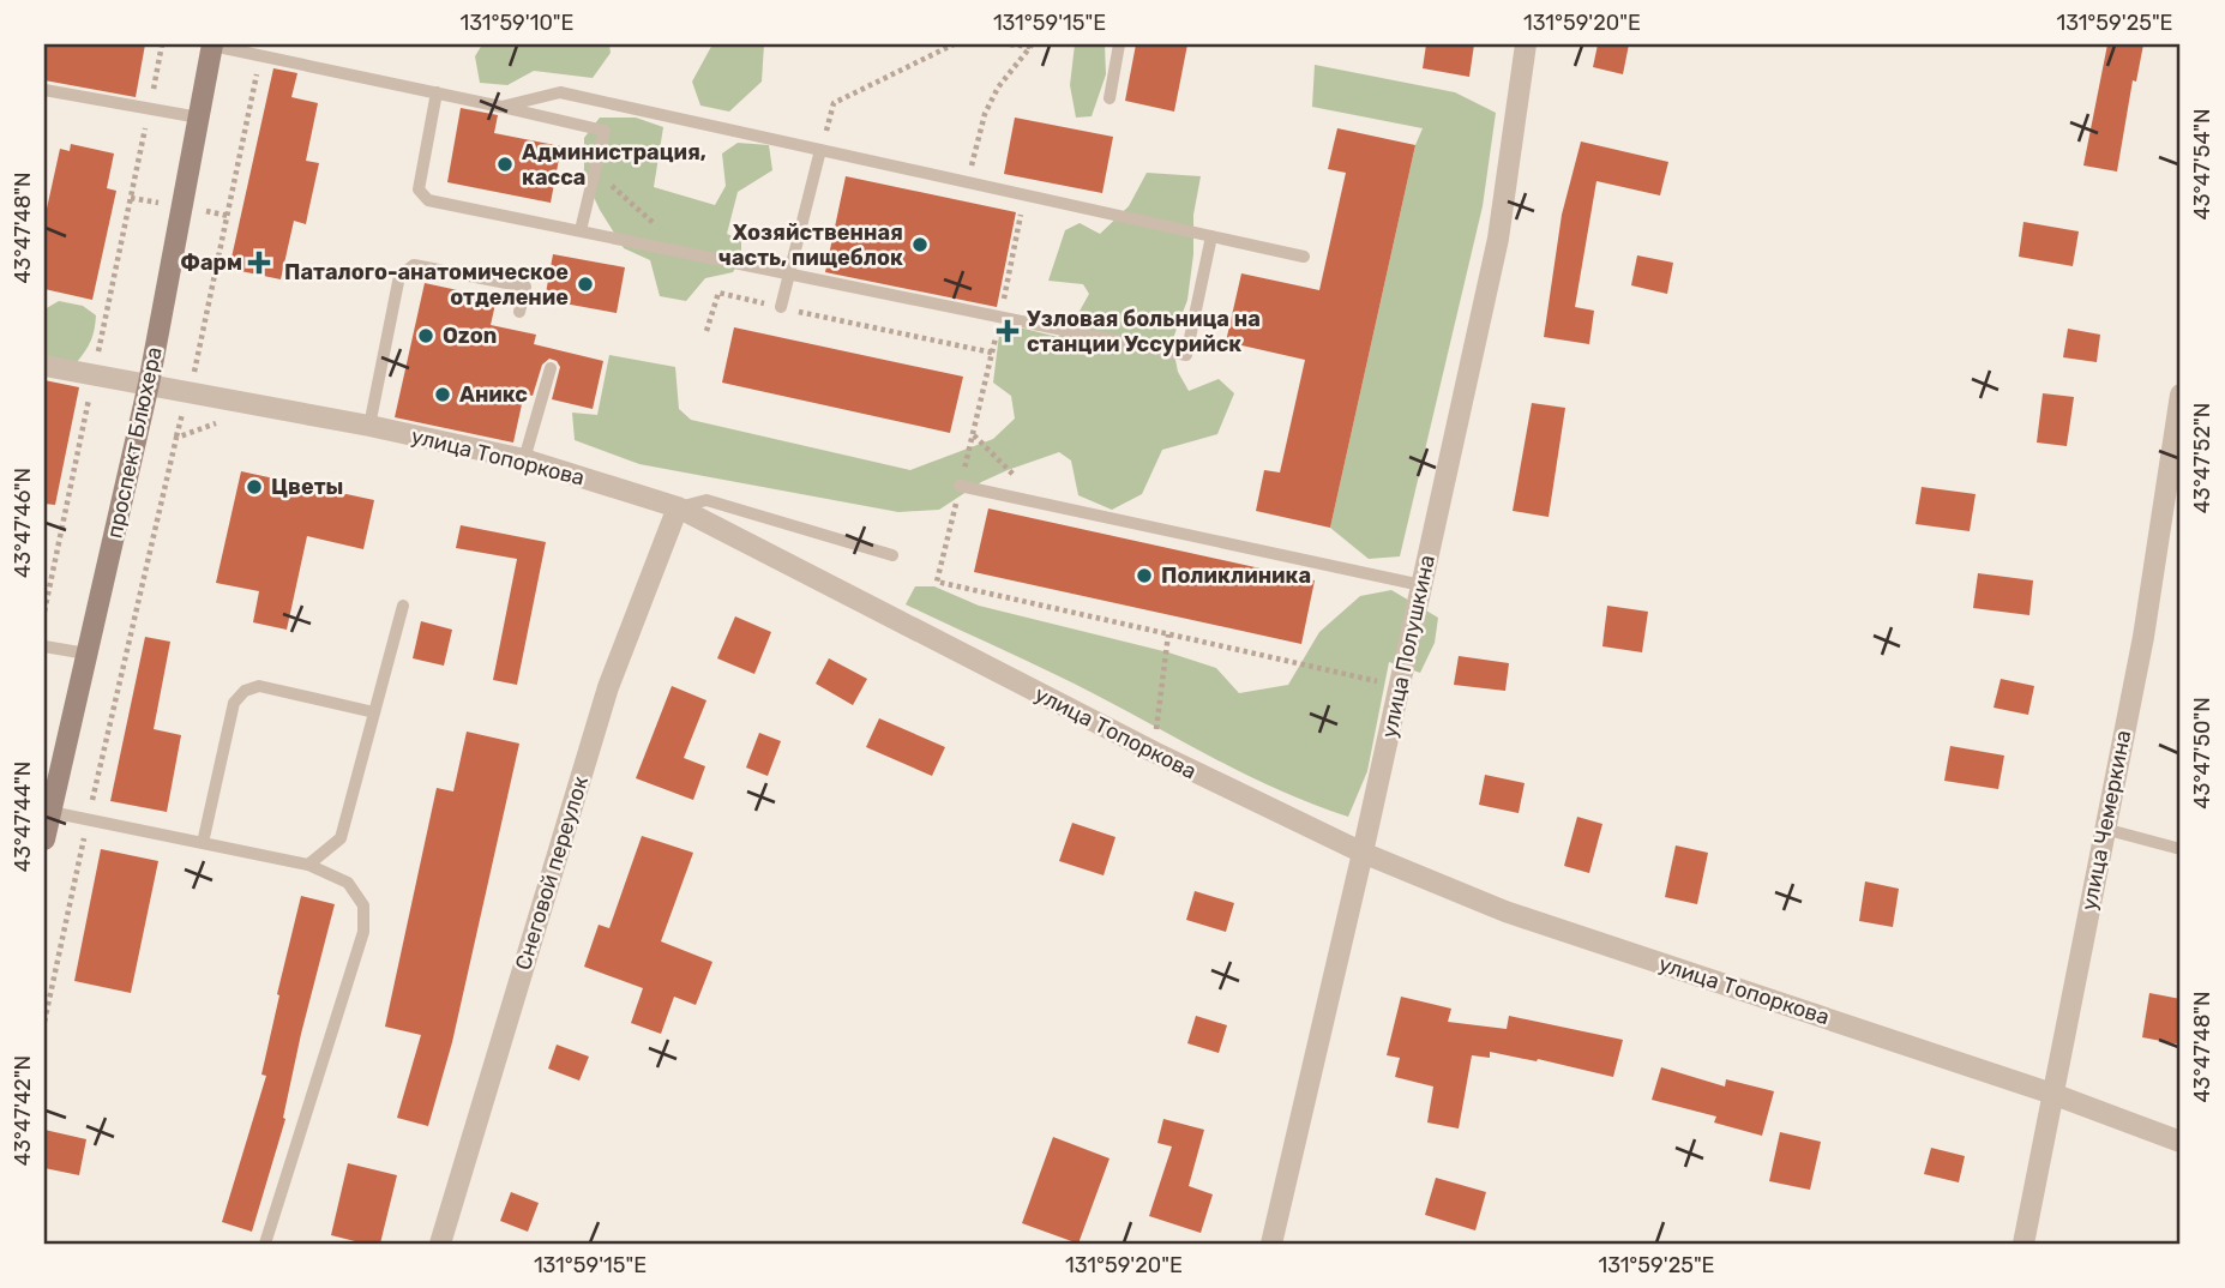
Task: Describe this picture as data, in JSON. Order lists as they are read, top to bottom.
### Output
{
  "streets": {
    "main road": ["проспект Блюхера"],
    "street": [
      "улица Топоркова",
      "улица Полушкина",
      "улица Чемеркина",
      "Снеговой переулок"
    ]
  },
  "crossings": [
    ["проспект Блюхера", "улица Топоркова"],
    ["улица Топоркова", "улица Полушкина"],
    ["улица Топоркова", "улица Чемеркина"],
    ["улица Топоркова", "Снеговой переулок"]
  ],
  "places": {
    "other": [
      "Администрация, касса",
      "Хозяйственная часть, пищеблок",
      "Паталого-анатомическое отделение",
      "Ozon",
      "Аникс",
      "Цветы",
      "Поликлиника"
    ],
    "health": ["Фарм", "Узловая больница на станции Уссурийск"]
  },
  "coordinates": [
    "131°59'10\"E",
    "131°59'15\"E",
    "131°59'20\"E",
    "131°59'25\"E",
    "43°47'54\"N",
    "43°47'48\"N",
    "43°47'52\"N",
    "43°47'46\"N",
    "43°47'50\"N",
    "43°47'44\"N",
    "43°47'42\"N"
  ]
}
